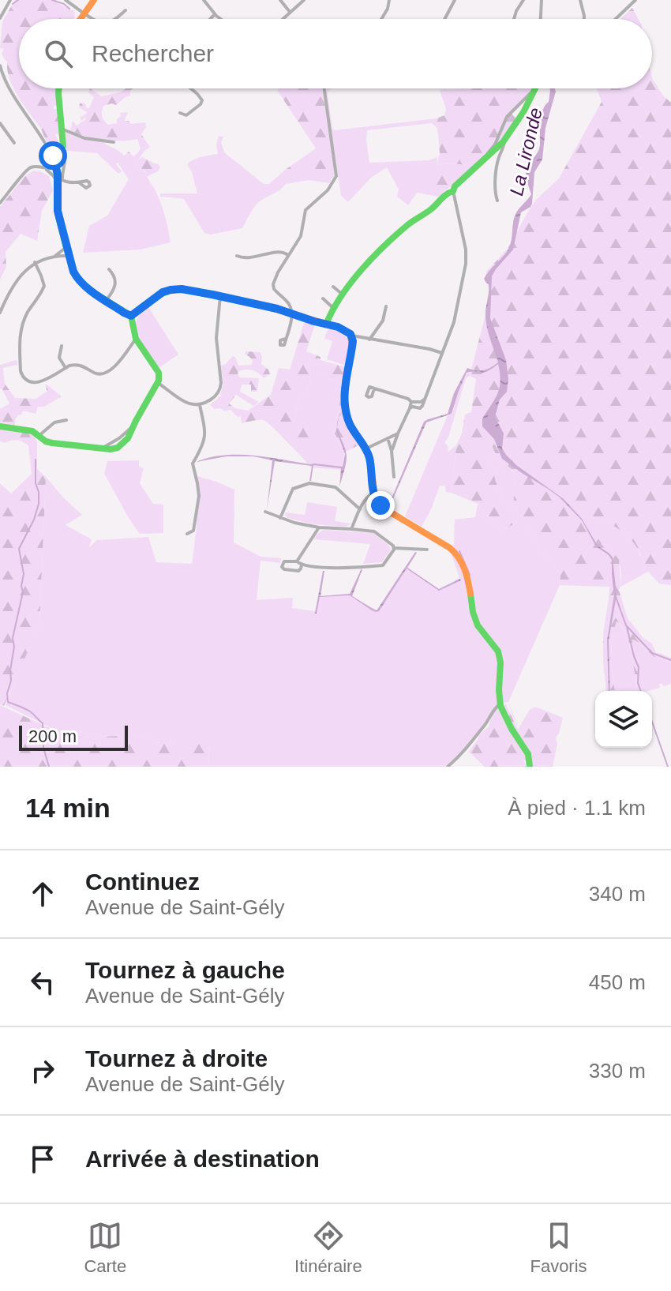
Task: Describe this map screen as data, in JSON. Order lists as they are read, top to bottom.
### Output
{
  "water": ["La Lironde"],
  "scale_bar": "200 m",
  "page": {
    "search": "Rechercher",
    "scale": "200 m",
    "heading": ["14 min", "À pied · 1.1 km"],
    "list": [
      ["Continuez", "Avenue de Saint-Gély", "340 m"],
      ["Tournez à gauche", "Avenue de Saint-Gély", "450 m"],
      ["Tournez à droite", "Avenue de Saint-Gély", "330 m"],
      "Arrivée à destination"
    ],
    "nav": ["Carte", "Itinéraire", "Favoris"]
  }
}
